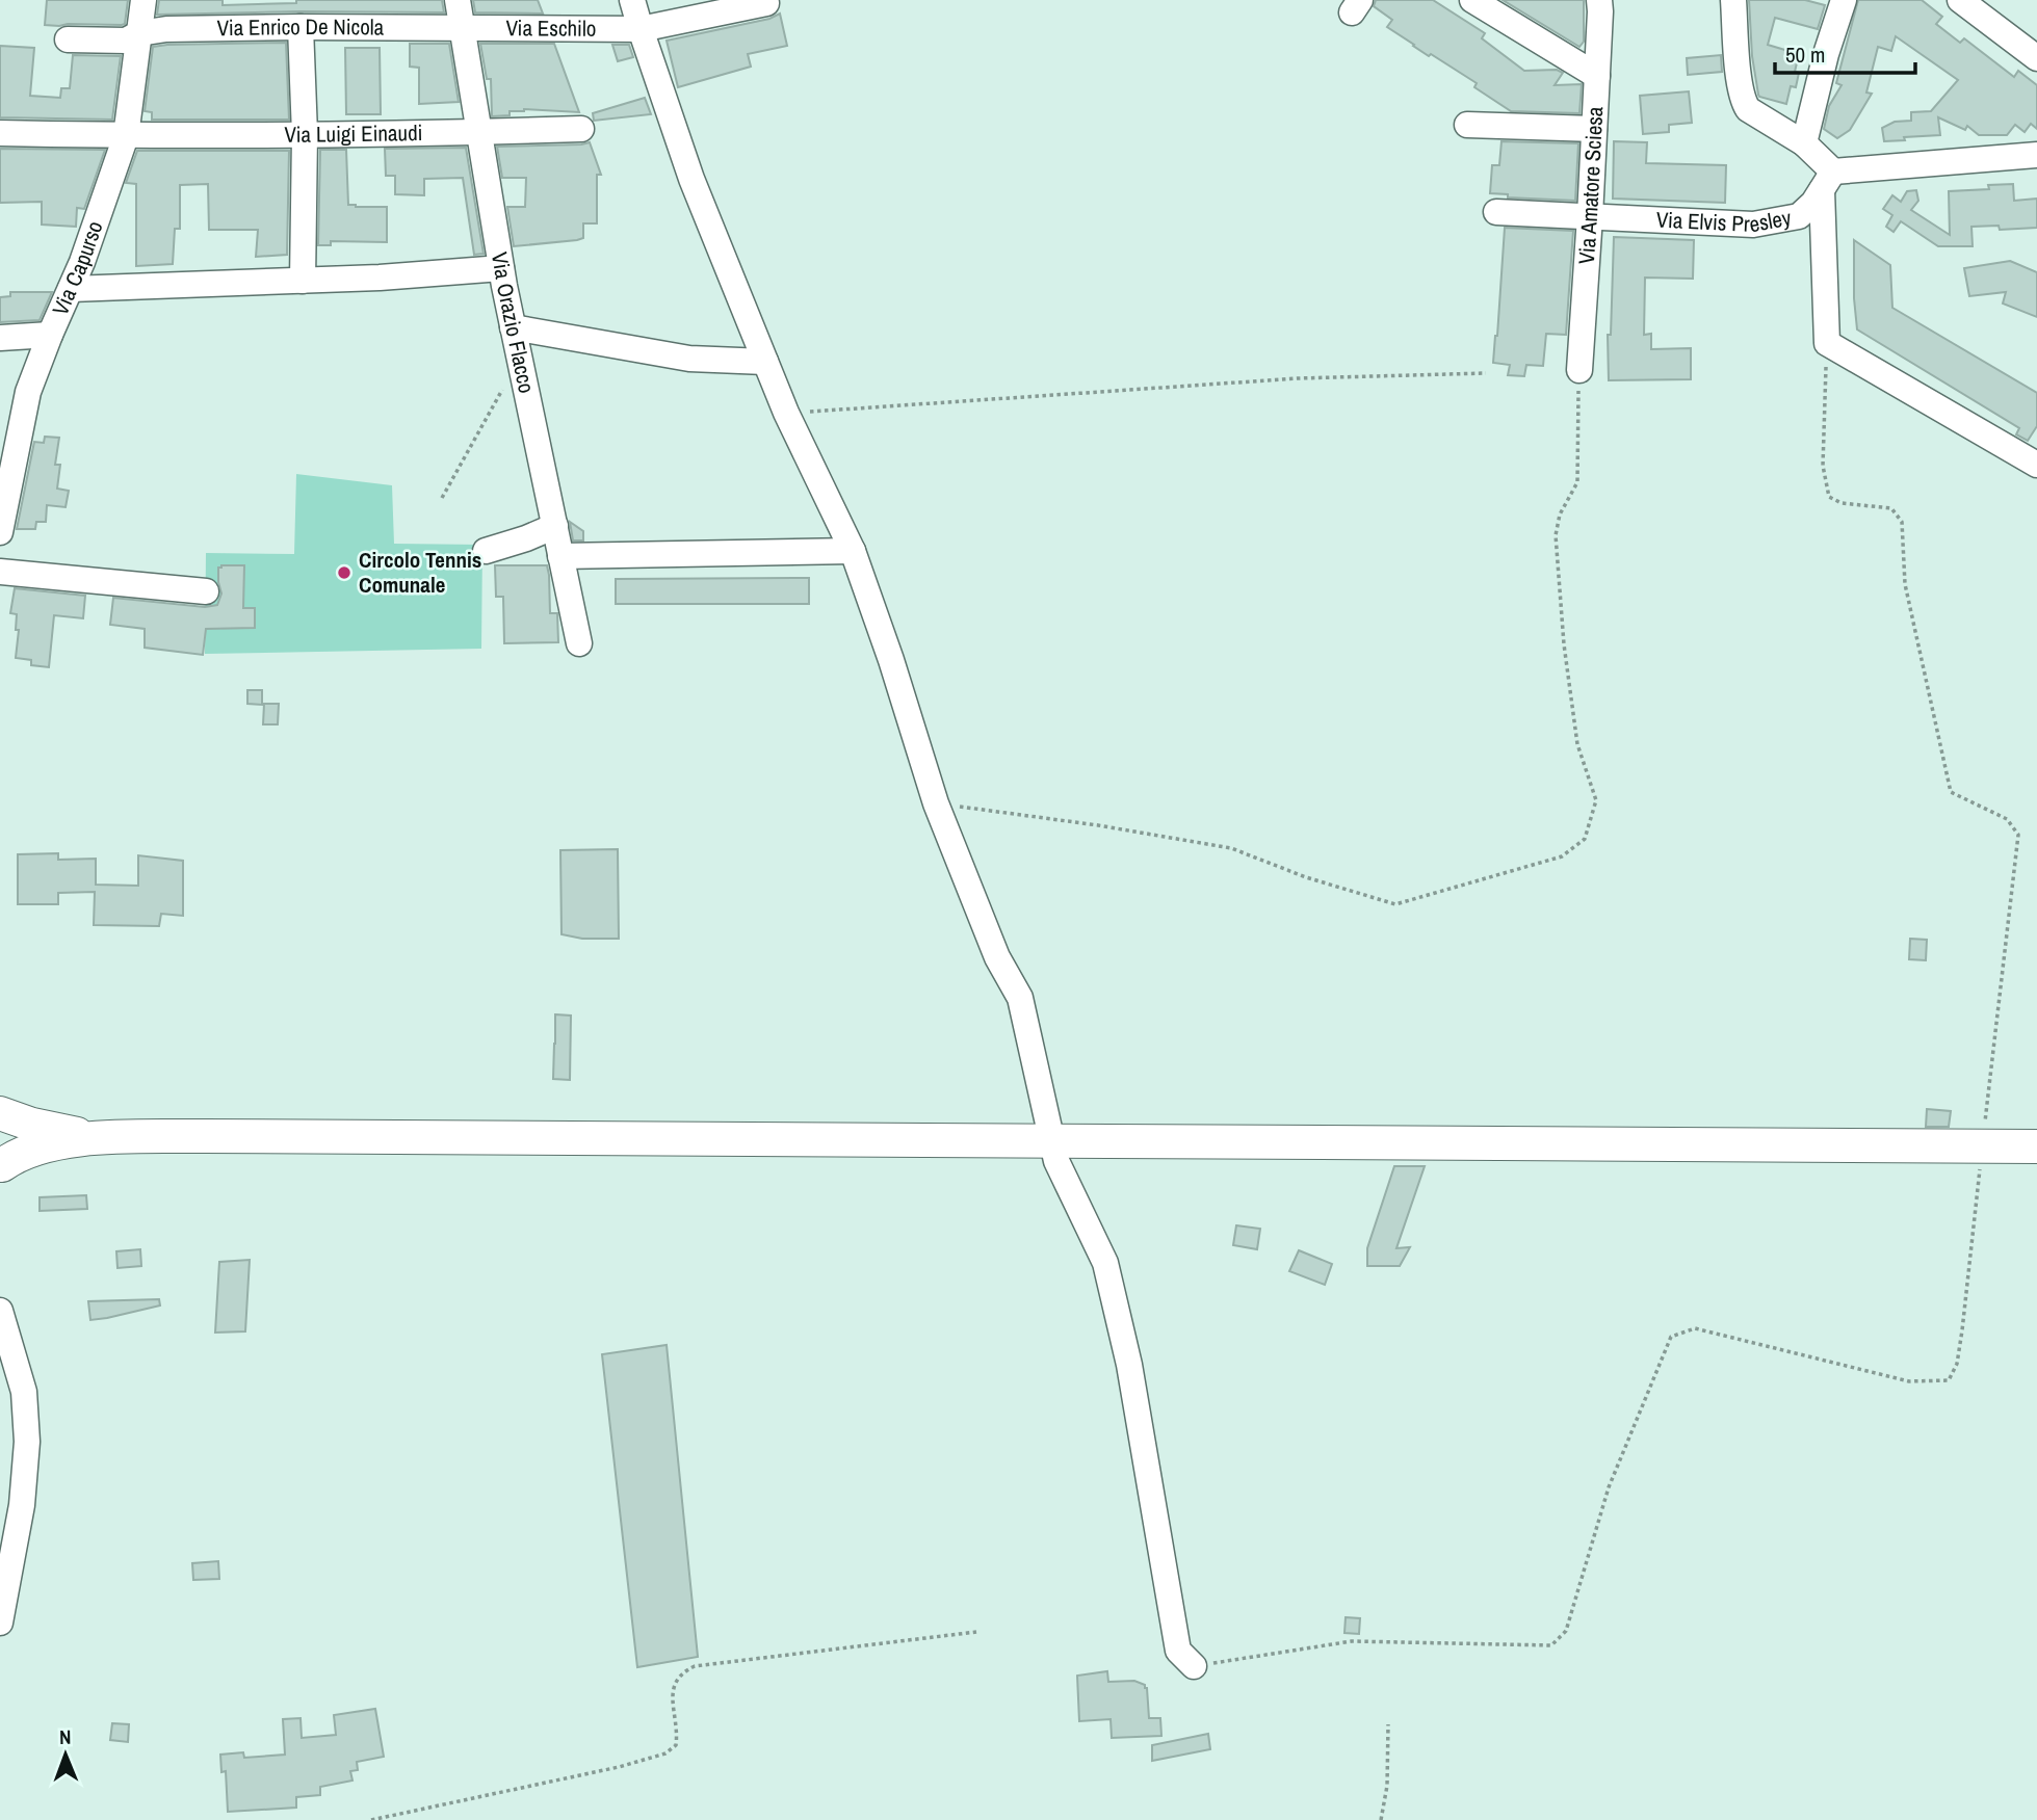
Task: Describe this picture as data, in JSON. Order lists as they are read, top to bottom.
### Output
{
  "streets": {
    "street": [
      "Via Enrico De Nicola",
      "Via Eschilo",
      "Via Luigi Einaudi",
      "Via Amatore Sciesa",
      "Via Elvis Presley",
      "Via Capurso",
      "Via Orazio Flacco"
    ]
  },
  "crossings": [
    ["Via Enrico De Nicola", "Via Eschilo"],
    ["Via Enrico De Nicola", "Via Capurso"],
    ["Via Enrico De Nicola", "Via Orazio Flacco"],
    ["Via Eschilo", "Via Orazio Flacco"],
    ["Via Luigi Einaudi", "Via Capurso"],
    ["Via Luigi Einaudi", "Via Orazio Flacco"],
    ["Via Amatore Sciesa", "Via Elvis Presley"]
  ],
  "places": ["Circolo Tennis Comunale"],
  "scale_bar": "50 m",
  "north": "top"
}
